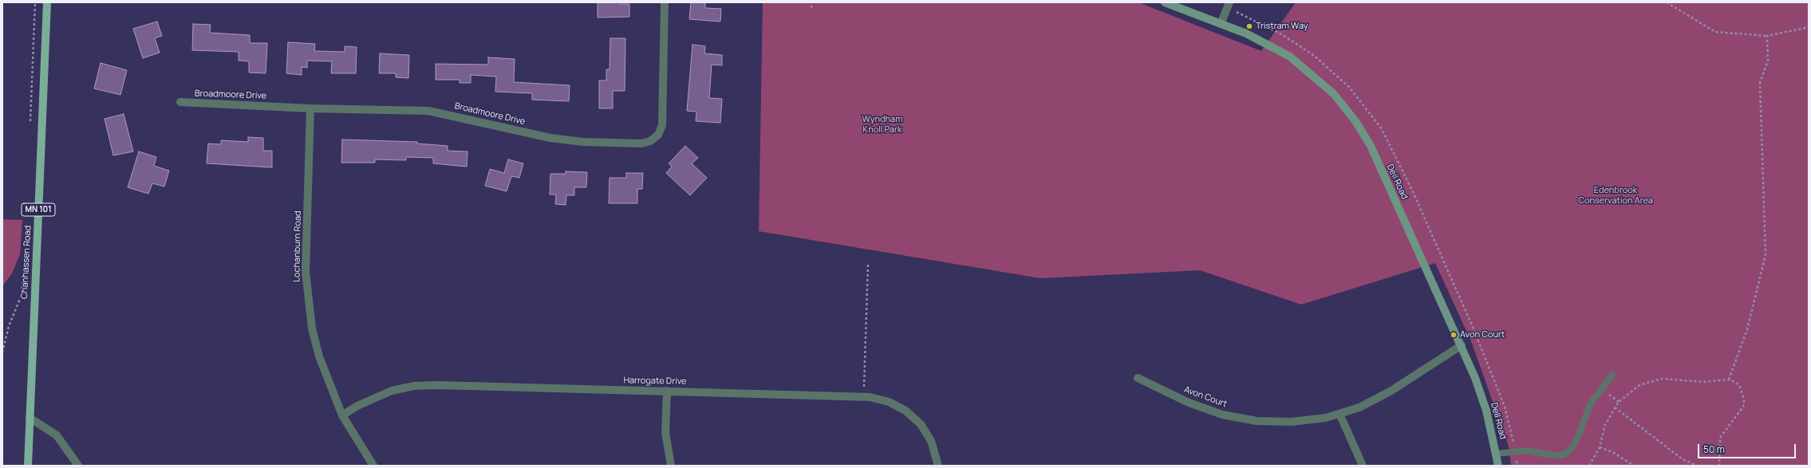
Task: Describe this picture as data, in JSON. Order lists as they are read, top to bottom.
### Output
{
  "streets": {
    "main road": ["MN 101", "Chanhassen Road"],
    "street": [
      "Broadmoore Drive",
      "Dell Road",
      "Lochanburn Road",
      "Harrogate Drive",
      "Avon Court"
    ]
  },
  "crossings": [
    ["Broadmoore Drive", "Lochanburn Road"],
    ["Dell Road", "Avon Court"],
    ["Lochanburn Road", "Harrogate Drive"]
  ],
  "parks": ["Wyndham Knoll Park", "Edenbrook Conservation Area"],
  "places": ["Tristram Way", "Avon Court"],
  "scale_bar": "50 m"
}
